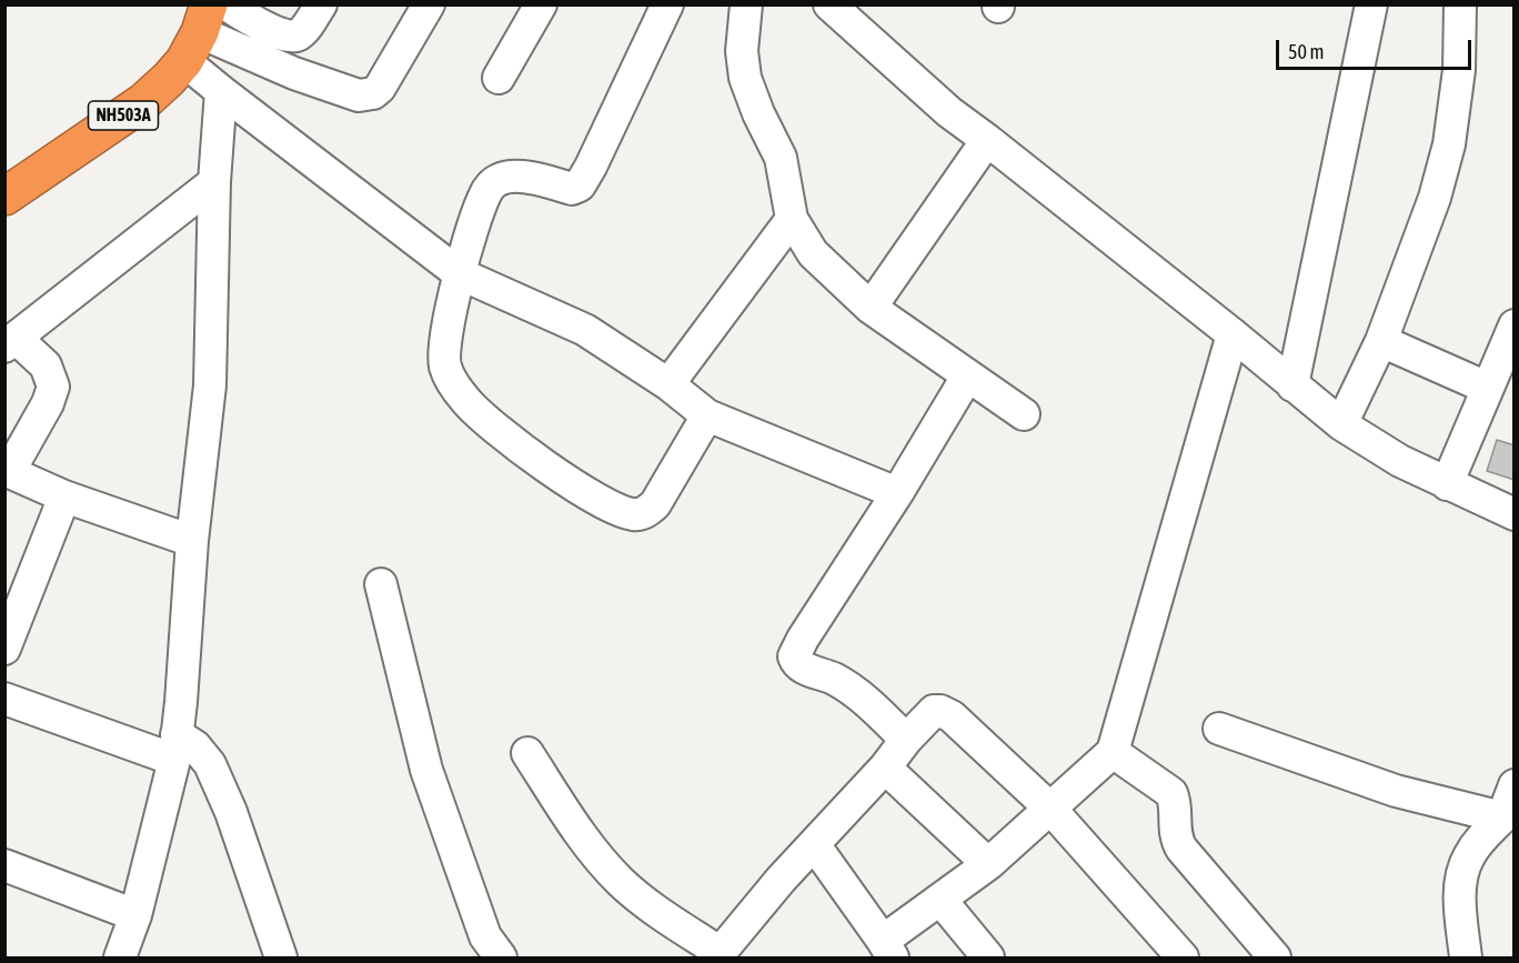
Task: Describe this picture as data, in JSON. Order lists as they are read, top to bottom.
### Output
{
  "streets": {
    "highway": ["NH503A"]
  },
  "scale_bar": "50 m"
}
